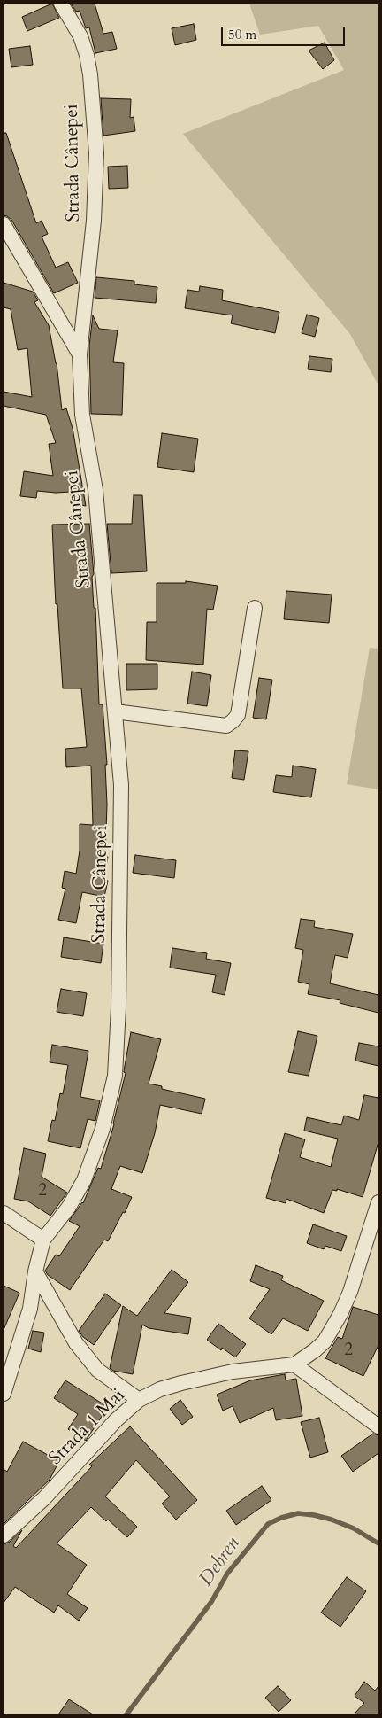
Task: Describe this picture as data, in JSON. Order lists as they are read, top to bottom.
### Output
{
  "streets": {
    "street": ["Strada Cânepei", "Strada 1 Mai"]
  },
  "water": ["Debren"],
  "house_numbers": ["2", "2"],
  "scale_bar": "50 m"
}
